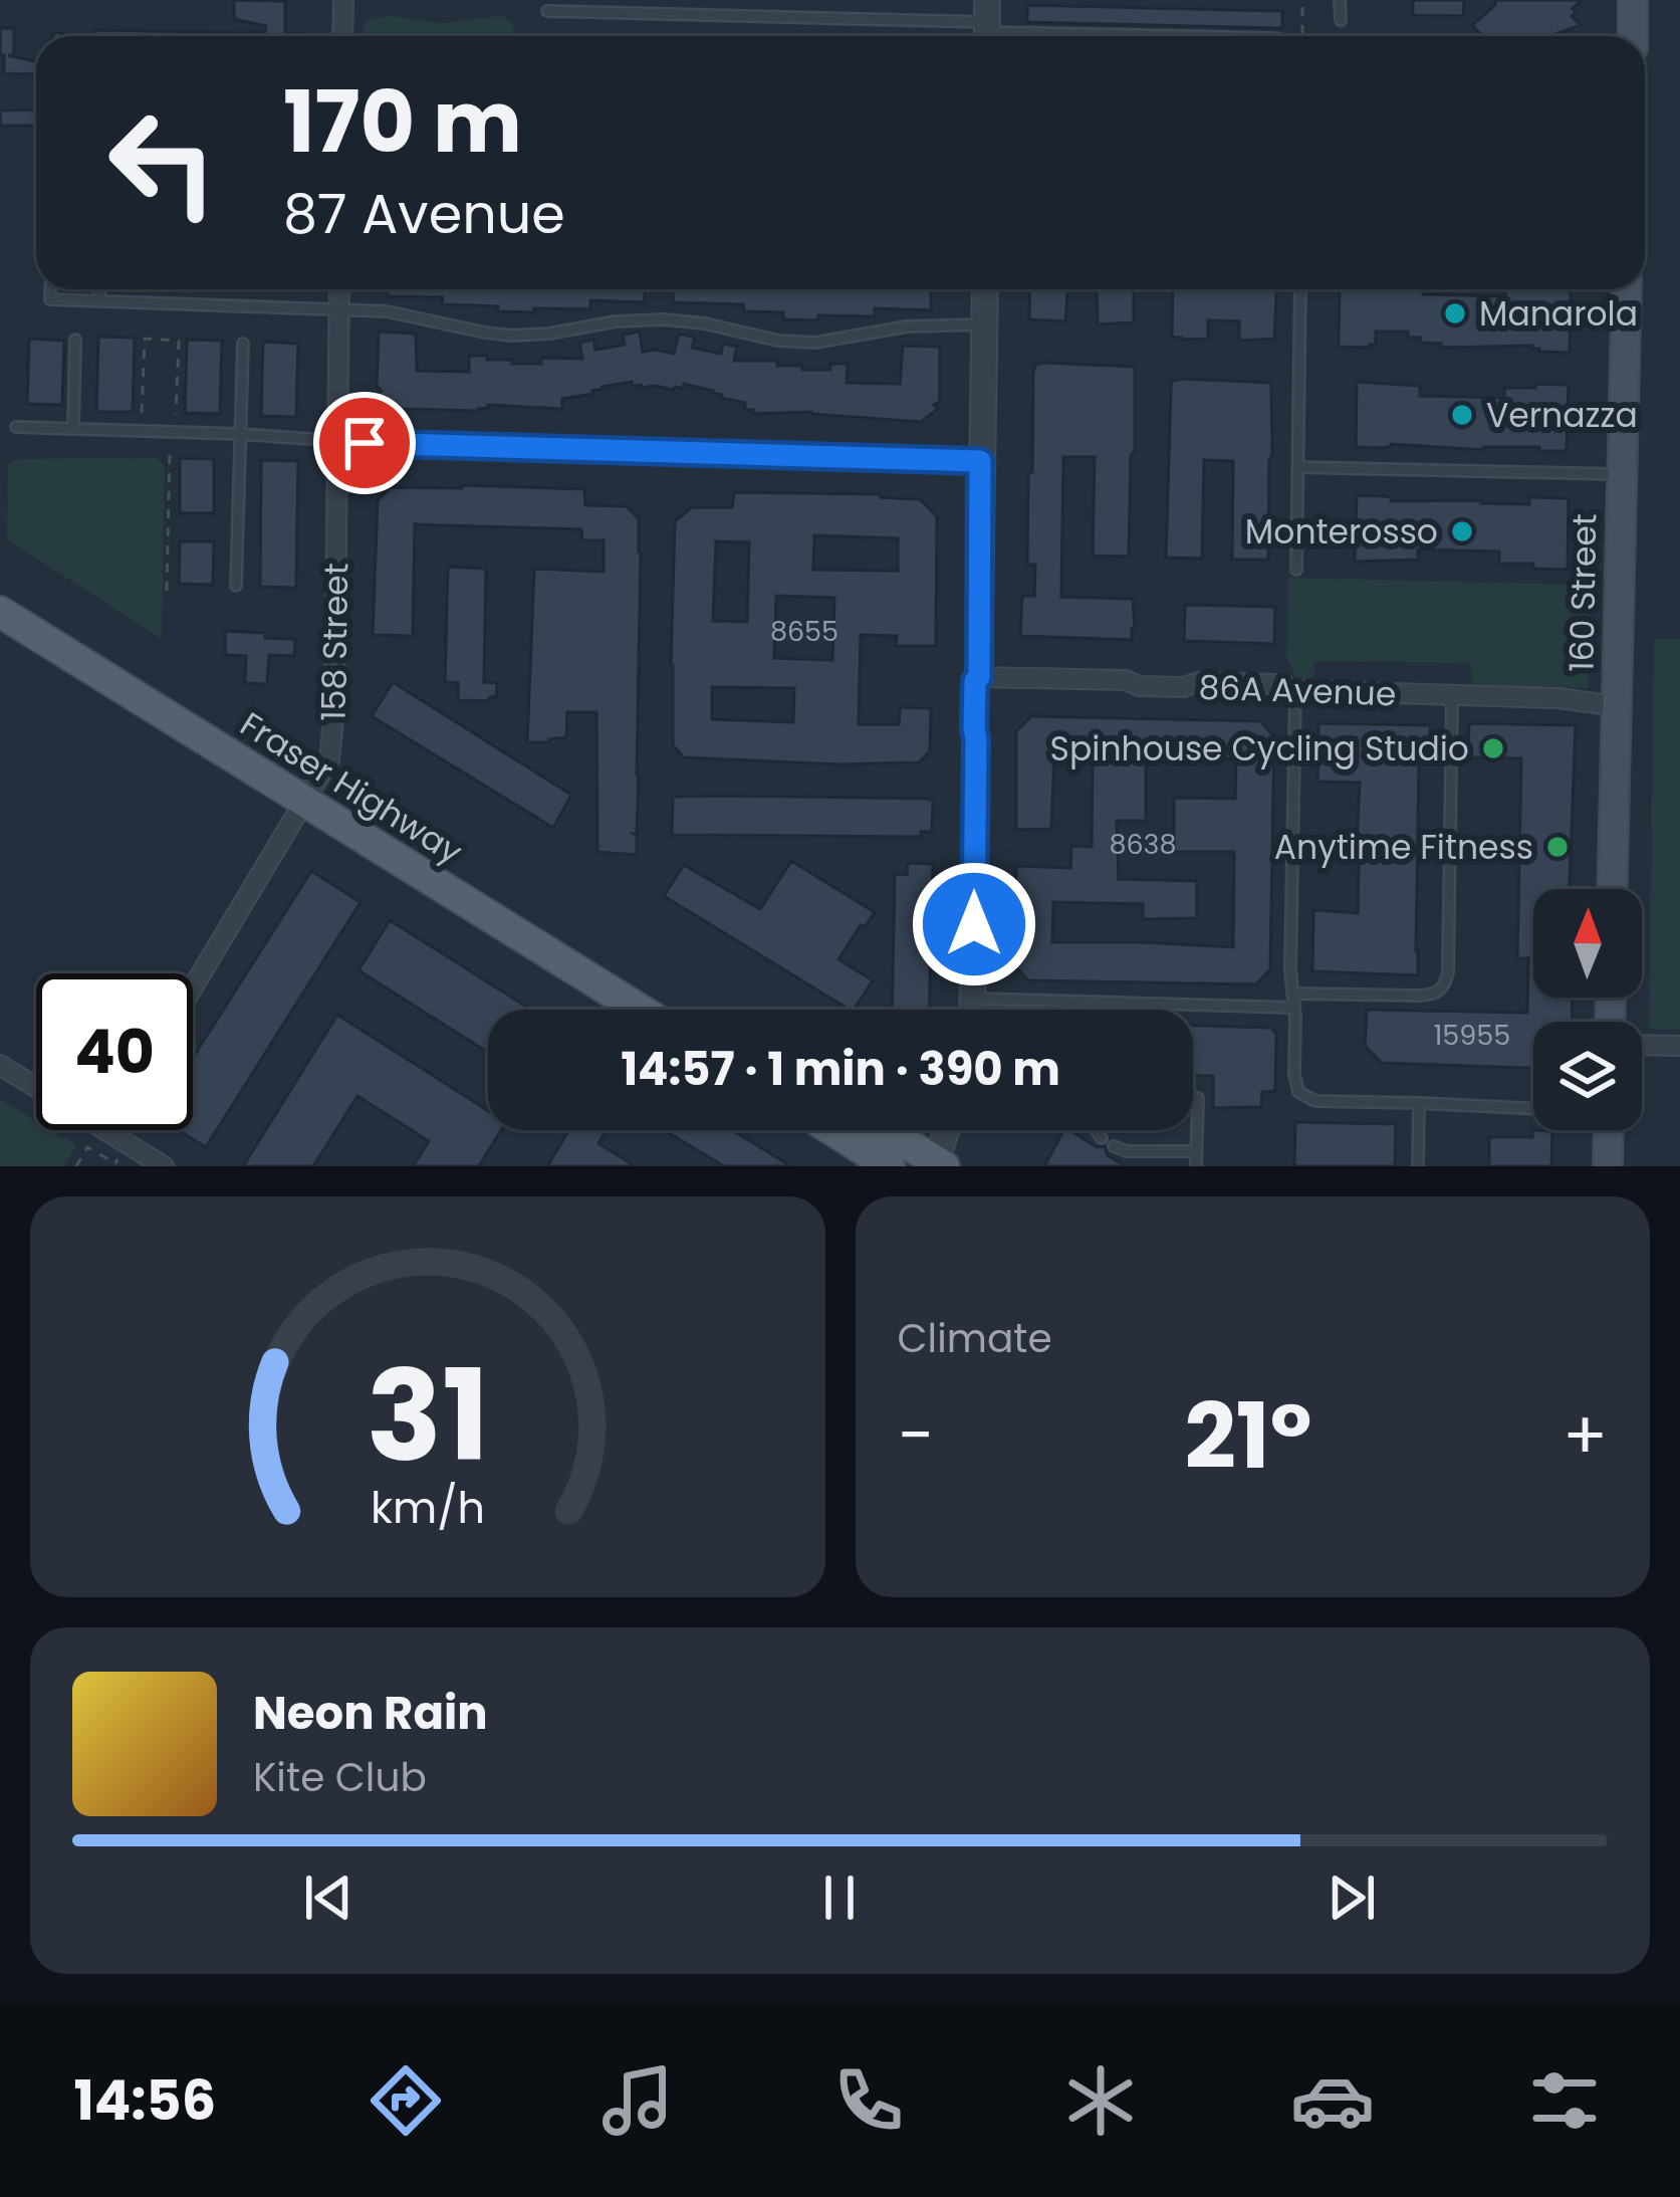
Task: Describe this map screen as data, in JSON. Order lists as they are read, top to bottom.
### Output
{
  "streets": {
    "main road": ["160 Street", "Fraser Highway"],
    "street": ["158 Street", "86A Avenue"]
  },
  "crossings": [
    ["160 Street", "86A Avenue"],
    ["158 Street", "Fraser Highway"]
  ],
  "places": [
    "Manarola",
    "Vernazza",
    "Monterosso",
    "Spinhouse Cycling Studio",
    "Anytime Fitness"
  ],
  "house_numbers": ["8655", "8638", "15955"],
  "north": "top",
  "page": {
    "turn": ["170 m", "87 Avenue"],
    "limit": "40",
    "trip": "14:57 · 1 min · 390 m",
    "tile": "Climate",
    "heat": ["−", "21°", "+"],
    "song": ["Neon Rain", "Kite Club"],
    "tabs": "14:56",
    "gauge": ["31", "km/h"]
  }
}
